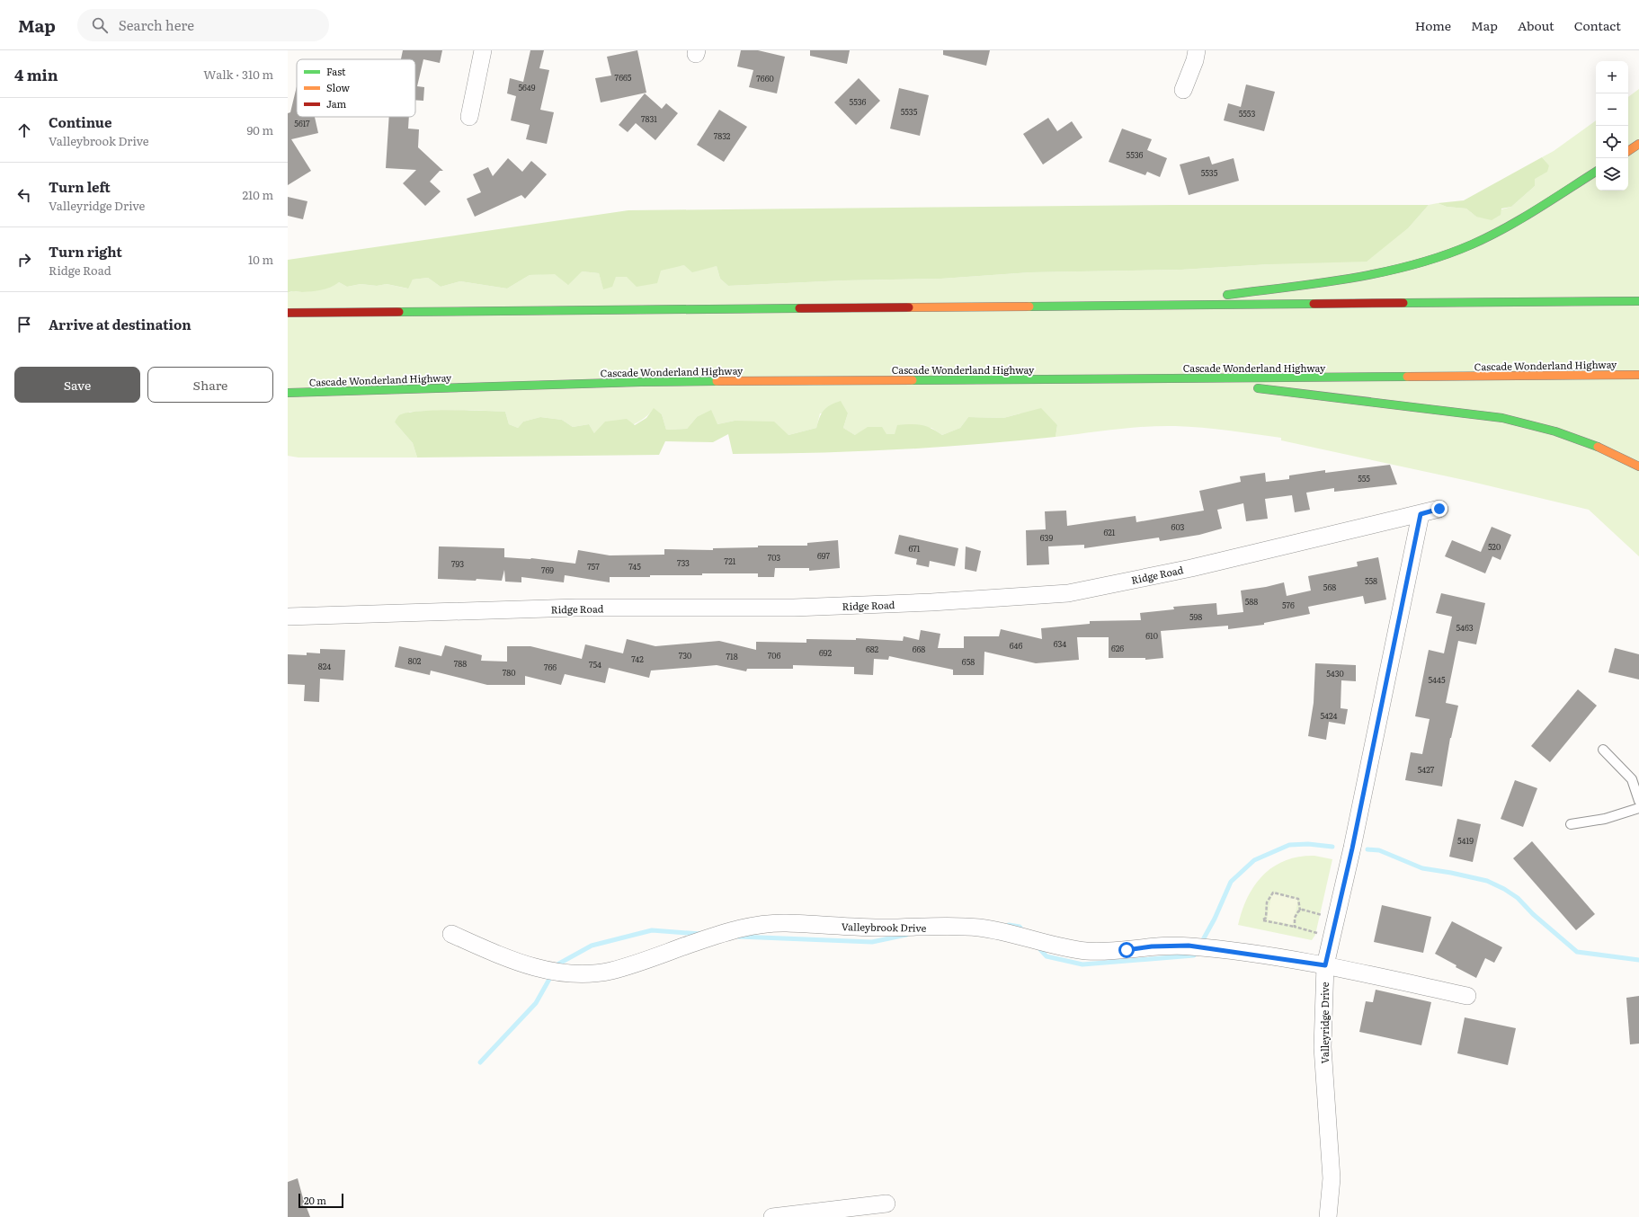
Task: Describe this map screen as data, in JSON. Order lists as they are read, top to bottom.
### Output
{
  "streets": {
    "highway": ["Cascade Wonderland Highway"],
    "street": ["Ridge Road", "Valleybrook Drive", "Valleyridge Drive"]
  },
  "crossings": [
    ["Ridge Road", "Valleyridge Drive"],
    ["Valleybrook Drive", "Valleyridge Drive"]
  ],
  "house_numbers": [
    "7665",
    "7660",
    "5649",
    "5536",
    "5535",
    "5553",
    "7831",
    "5617",
    "7832",
    "5536",
    "5535",
    "555",
    "603",
    "621",
    "639",
    "520",
    "671",
    "697",
    "703",
    "721",
    "733",
    "793",
    "757",
    "745",
    "769",
    "558",
    "568",
    "588",
    "576",
    "598",
    "5463",
    "610",
    "634",
    "646",
    "626",
    "682",
    "668",
    "692",
    "730",
    "706",
    "718",
    "742",
    "802",
    "658",
    "788",
    "754",
    "824",
    "766",
    "780",
    "5430",
    "5445",
    "5424",
    "5427",
    "5419"
  ],
  "legend": ["Fast", "Slow", "Jam"],
  "scale_bar": "20 m",
  "page": {
    "header": "Map",
    "search": "Search here",
    "nav": [
      "Home",
      "Map",
      "About",
      "Contact"
    ],
    "heading": ["4 min", "Walk · 310 m"],
    "map_buttons": ["+", "−"],
    "list": [
      ["Continue", "Valleybrook Drive", "90 m"],
      ["Turn left", "Valleyridge Drive", "210 m"],
      ["Turn right", "Ridge Road", "10 m"],
      "Arrive at destination"
    ],
    "buttons": ["Save", "Share"],
    "scale": "20 m"
  }
}
